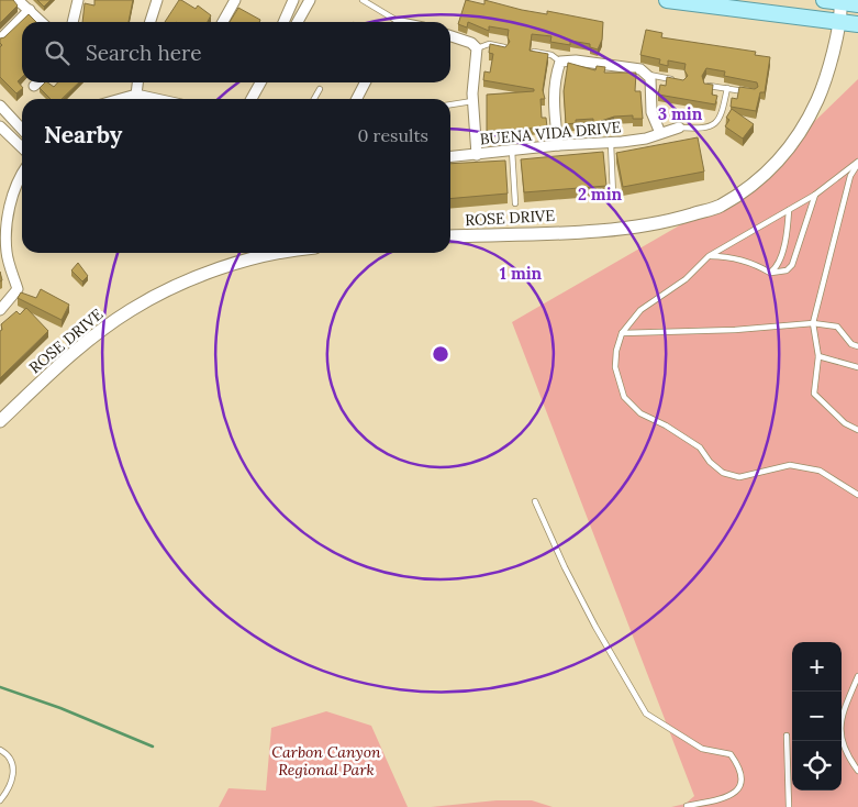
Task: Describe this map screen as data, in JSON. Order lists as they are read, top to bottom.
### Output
{
  "streets": {
    "street": ["BUENA VIDA DRIVE", "ROSE DRIVE"]
  },
  "parks": ["Carbon Canyon Regional Park"],
  "page": {
    "search": "Search here",
    "heading": ["Nearby", "0 results"],
    "map_buttons": ["+", "−"]
  },
  "rings": ["3 min", "2 min", "1 min"]
}
